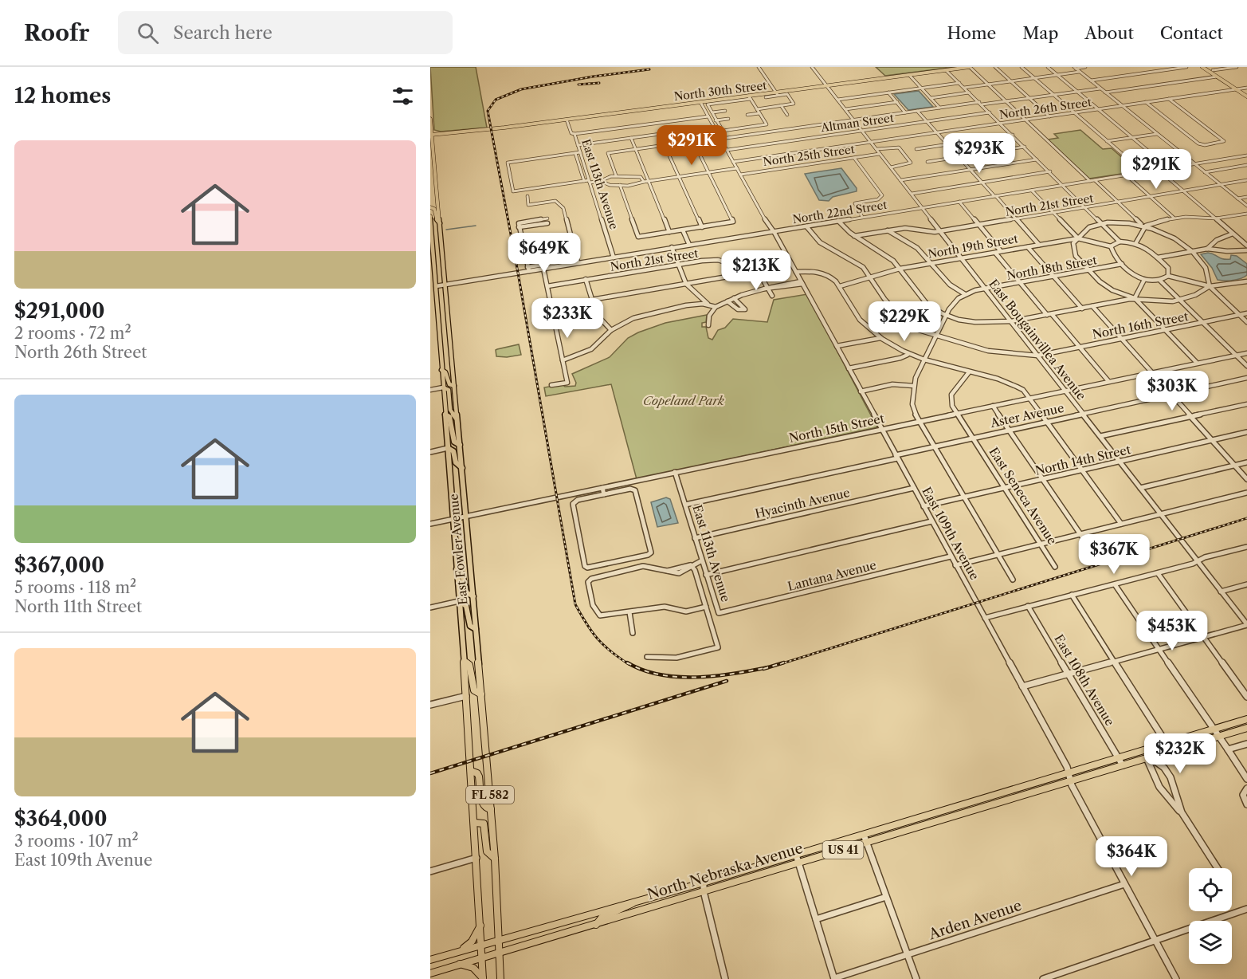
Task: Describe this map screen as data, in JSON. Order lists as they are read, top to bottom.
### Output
{
  "streets": {
    "main road": [
      "North 30th Street",
      "East Fowler Avenue",
      "FL 582",
      "US 41",
      "North Nebraska Avenue"
    ],
    "street": [
      "North 26th Street",
      "Altman Street",
      "North 25th Street",
      "East 113th Avenue",
      "North 21st Street",
      "North 22nd Street",
      "North 19th Street",
      "North 18th Street",
      "North 16th Street",
      "East Bougainvillea Avenue",
      "Aster Avenue",
      "North 15th Street",
      "North 14th Street",
      "East Seneca Avenue",
      "Hyacinth Avenue",
      "East 109th Avenue",
      "Lantana Avenue",
      "East 108th Avenue",
      "Arden Avenue"
    ]
  },
  "crossings": [
    ["North 30th Street", "East 113th Avenue"],
    ["North 30th Street", "East Bougainvillea Avenue"],
    ["North 30th Street", "East 109th Avenue"],
    ["North 30th Street", "East Fowler Avenue"],
    ["North 26th Street", "East Bougainvillea Avenue"],
    ["North 26th Street", "East 109th Avenue"],
    ["Altman Street", "East Bougainvillea Avenue"],
    ["Altman Street", "East 109th Avenue"],
    ["North 25th Street", "East Bougainvillea Avenue"],
    ["North 25th Street", "East 109th Avenue"],
    ["East 113th Avenue", "North 22nd Street"],
    ["East 113th Avenue", "Aster Avenue"],
    ["East 113th Avenue", "North 15th Street"],
    ["East 113th Avenue", "Hyacinth Avenue"],
    ["East 113th Avenue", "Lantana Avenue"],
    ["North 21st Street", "East Bougainvillea Avenue"],
    ["North 22nd Street", "North 16th Street"],
    ["North 22nd Street", "East Bougainvillea Avenue"],
    ["North 22nd Street", "East 109th Avenue"],
    ["North 22nd Street", "East Fowler Avenue"],
    ["North 19th Street", "North 16th Street"],
    ["North 19th Street", "East Bougainvillea Avenue"],
    ["North 18th Street", "East Bougainvillea Avenue"],
    ["North 16th Street", "East Bougainvillea Avenue"],
    ["East Bougainvillea Avenue", "Aster Avenue"],
    ["East Bougainvillea Avenue", "North 15th Street"],
    ["East Bougainvillea Avenue", "North 14th Street"],
    ["Aster Avenue", "East Seneca Avenue"],
    ["Aster Avenue", "East 109th Avenue"],
    ["North 15th Street", "East Seneca Avenue"],
    ["North 15th Street", "East 109th Avenue"],
    ["North 15th Street", "East Fowler Avenue"],
    ["North 14th Street", "East Seneca Avenue"],
    ["North 14th Street", "East 109th Avenue"],
    ["Hyacinth Avenue", "East 109th Avenue"],
    ["East 109th Avenue", "Lantana Avenue"],
    ["East 109th Avenue", "North Nebraska Avenue"],
    ["East 109th Avenue", "Arden Avenue"],
    ["East Fowler Avenue", "North Nebraska Avenue"],
    ["East 108th Avenue", "North Nebraska Avenue"]
  ],
  "parks": ["Copeland Park"],
  "page": {
    "header": "Roofr",
    "search": "Search here",
    "nav": [
      "Home",
      "Map",
      "About",
      "Contact"
    ],
    "heading": "12 homes",
    "list": [
      {
        "name": "$291,000",
        "note": "2 rooms · 72 m² · North 26th Street"
      },
      {
        "name": "$367,000",
        "note": "5 rooms · 118 m² · North 11th Street"
      },
      {
        "name": "$364,000",
        "note": "3 rooms · 107 m² · East 109th Avenue"
      }
    ],
    "price": [
      "$291K",
      "$293K",
      "$291K",
      "$649K",
      "$213K",
      "$233K",
      "$229K",
      "$303K",
      "$367K",
      "$453K",
      "$232K",
      "$364K"
    ]
  }
}
